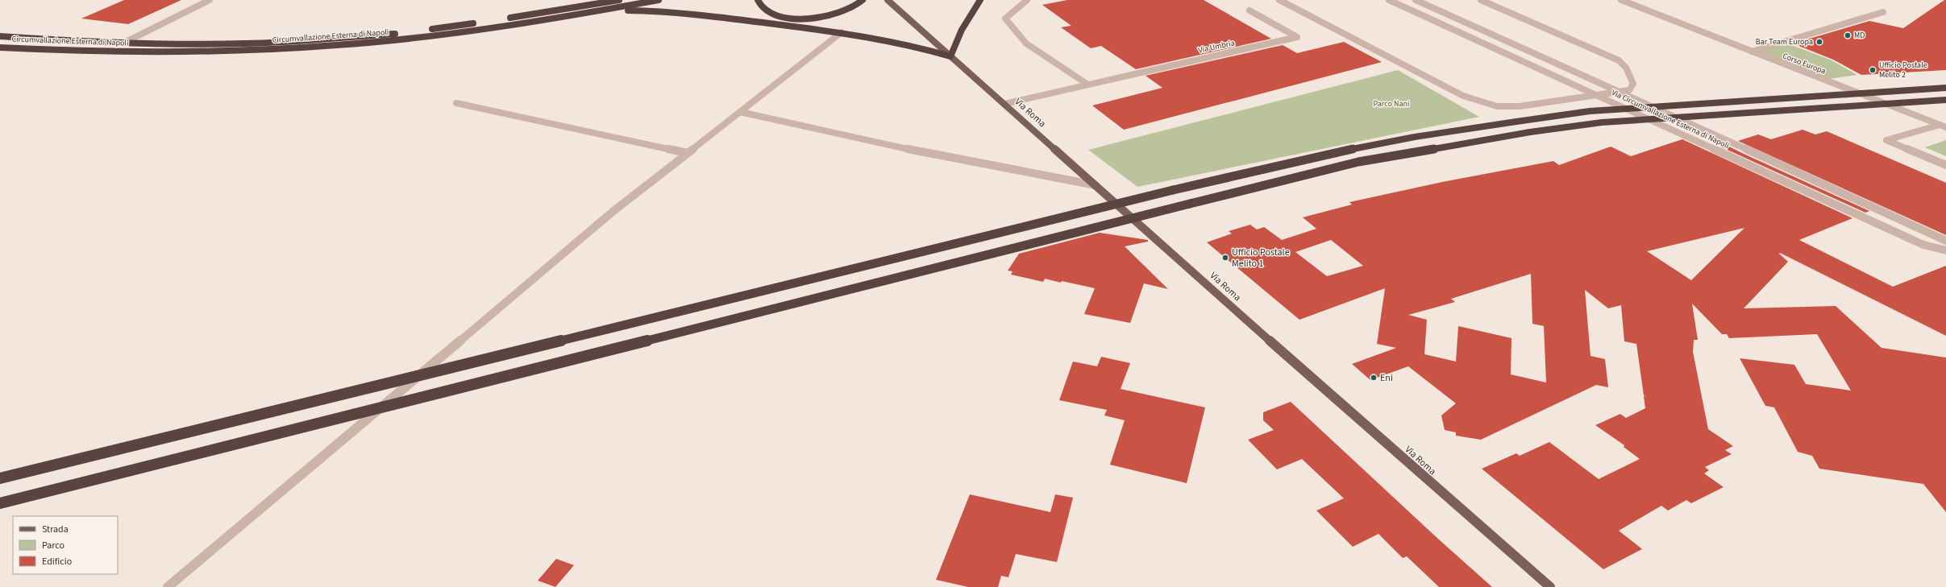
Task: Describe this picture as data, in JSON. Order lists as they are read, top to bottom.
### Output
{
  "streets": {
    "highway": ["Circumvallazione Esterna di Napoli"],
    "main road": ["Via Roma"],
    "street": ["Via Umbria", "Corso Europa", "Via Circumvallazione Esterna di Napoli"]
  },
  "crossings": [
    ["Via Umbria", "Via Roma"]
  ],
  "parks": ["Parco Nani"],
  "places": [
    "MD",
    "Bar Team Europa",
    "Ufficio Postale Melito 2",
    "Ufficio Postale Melito 1",
    "Eni"
  ],
  "legend": ["Strada", "Parco", "Edificio"]
}
